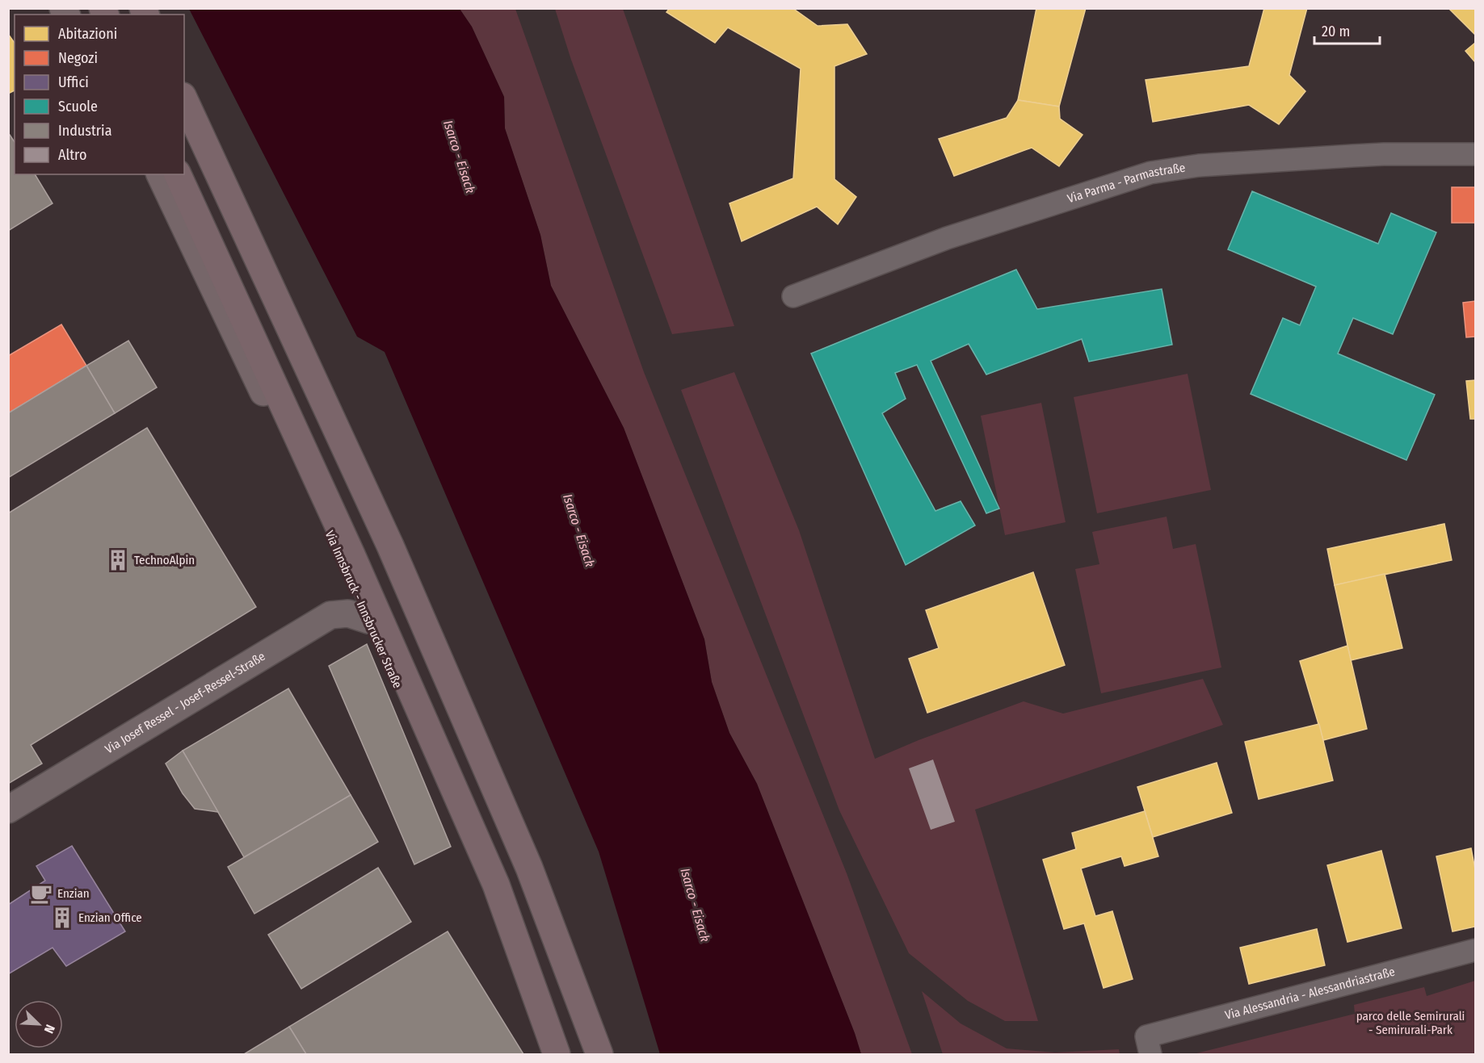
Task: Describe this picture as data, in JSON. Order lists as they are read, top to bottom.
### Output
{
  "streets": {
    "main road": ["Via Innsbruck - Innsbrucker Straße", "Via Josef Ressel - Josef-Ressel-Straße"],
    "street": ["Via Parma - Parmastraße", "Via Alessandria - Alessandriastraße"]
  },
  "crossings": [
    ["Via Innsbruck - Innsbrucker Straße", "Via Josef Ressel - Josef-Ressel-Straße"]
  ],
  "water": ["Isarco - Eisack"],
  "parks": ["parco delle Semirurali - Semirurali-Park"],
  "places": {
    "building": ["TechnoAlpin", "Enzian Office"],
    "cafe": ["Enzian"]
  },
  "legend": [
    "Abitazioni",
    "Negozi",
    "Uffici",
    "Scuole",
    "Industria",
    "Altro"
  ],
  "scale_bar": "20 m",
  "north": "bottom right"
}
